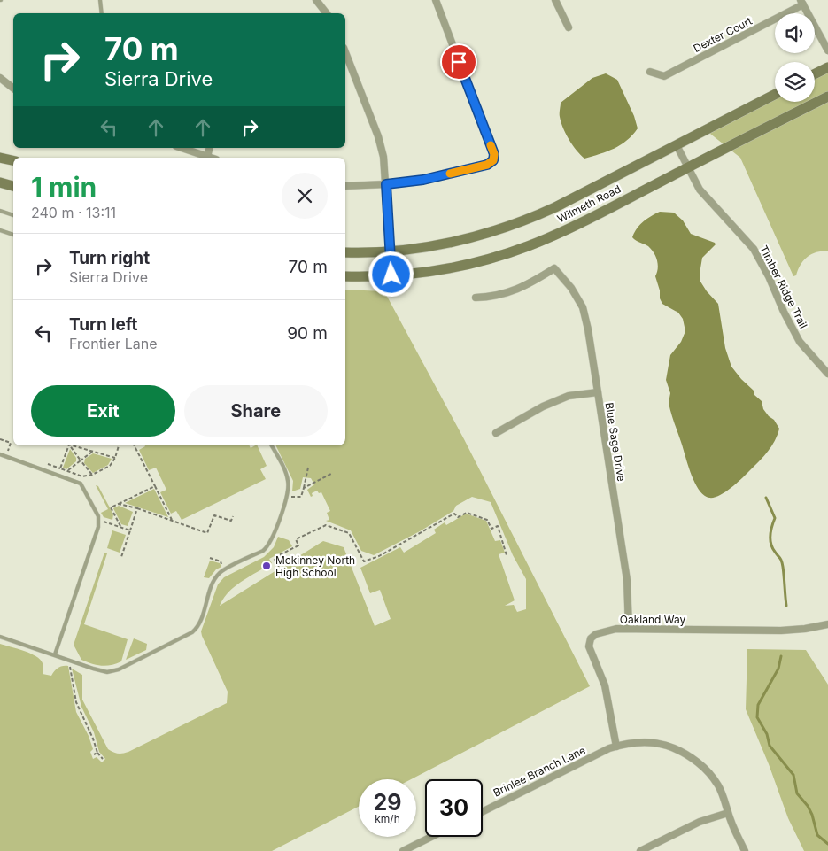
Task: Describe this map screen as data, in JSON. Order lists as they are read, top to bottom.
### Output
{
  "streets": {
    "main road": ["Wilmeth Road"],
    "street": [
      "Dexter Court",
      "Timber Ridge Trail",
      "Blue Sage Drive",
      "Oakland Way",
      "Brinlee Branch Lane"
    ]
  },
  "crossings": [
    ["Wilmeth Road", "Timber Ridge Trail"],
    ["Blue Sage Drive", "Oakland Way"],
    ["Oakland Way", "Brinlee Branch Lane"]
  ],
  "places": ["Mckinney North High School"],
  "page": {
    "turn": ["70 m", "Sierra Drive"],
    "heading": ["1 min", "240 m · 13:11"],
    "list": [
      {
        "name": "Turn right",
        "note": "Sierra Drive",
        "value": "70 m"
      },
      {
        "name": "Turn left",
        "note": "Frontier Lane",
        "value": "90 m"
      }
    ],
    "buttons": ["Exit", "Share"],
    "speed": "29 km/h",
    "limit": "30"
  }
}
